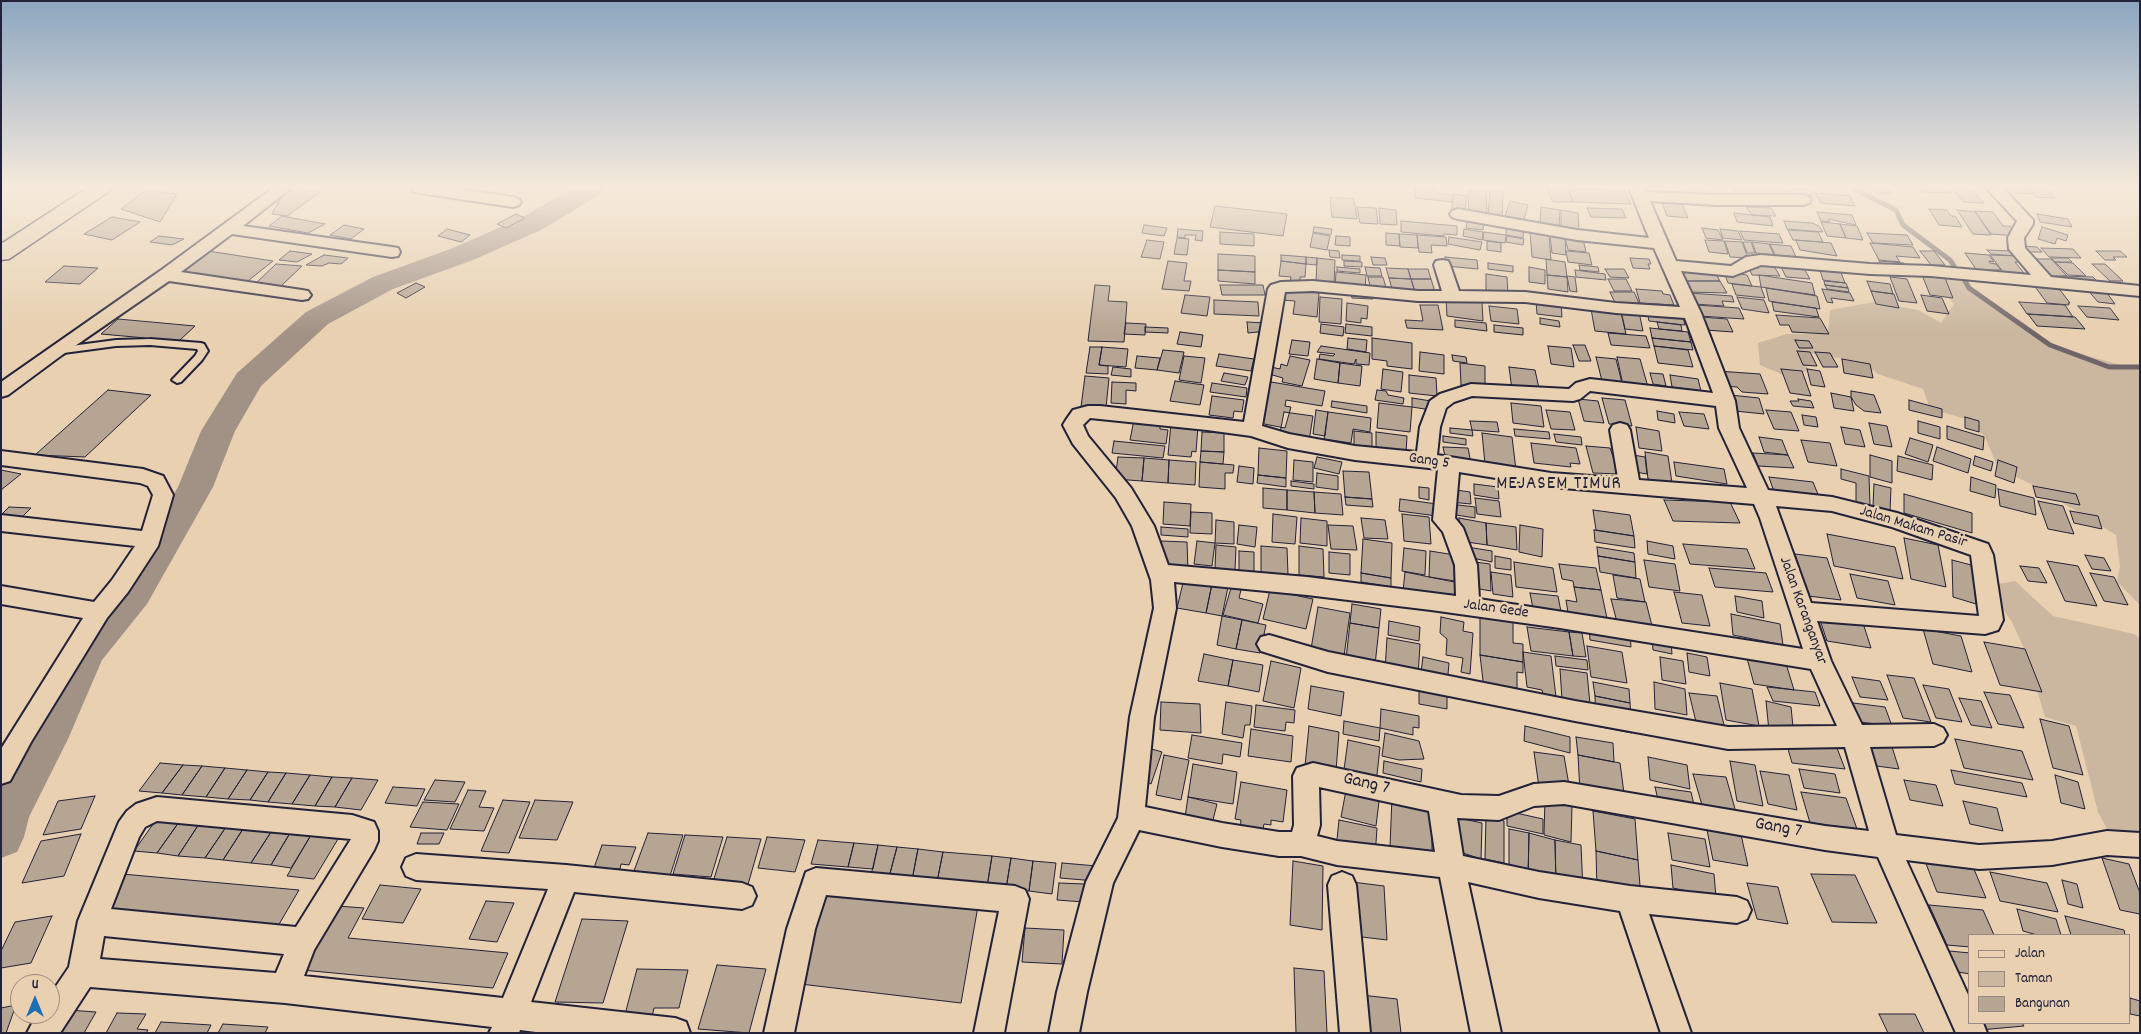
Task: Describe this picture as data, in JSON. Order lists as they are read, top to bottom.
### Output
{
  "streets": {
    "street": [
      "Gang 5",
      "Jalan Makam Pasir",
      "Jalan Gede",
      "Jalan Karanganyar",
      "Gang 7"
    ]
  },
  "crossings": [
    ["Gang 5", "Jalan Makam Pasir"],
    ["Gang 5", "Jalan Gede"],
    ["Gang 5", "Jalan Karanganyar"],
    ["Jalan Makam Pasir", "Jalan Karanganyar"],
    ["Jalan Gede", "Jalan Karanganyar"],
    ["Jalan Karanganyar", "Gang 7"]
  ],
  "districts": ["MEJASEM TIMUR"],
  "legend": ["Jalan", "Taman", "Bangunan"],
  "north": "top"
}
